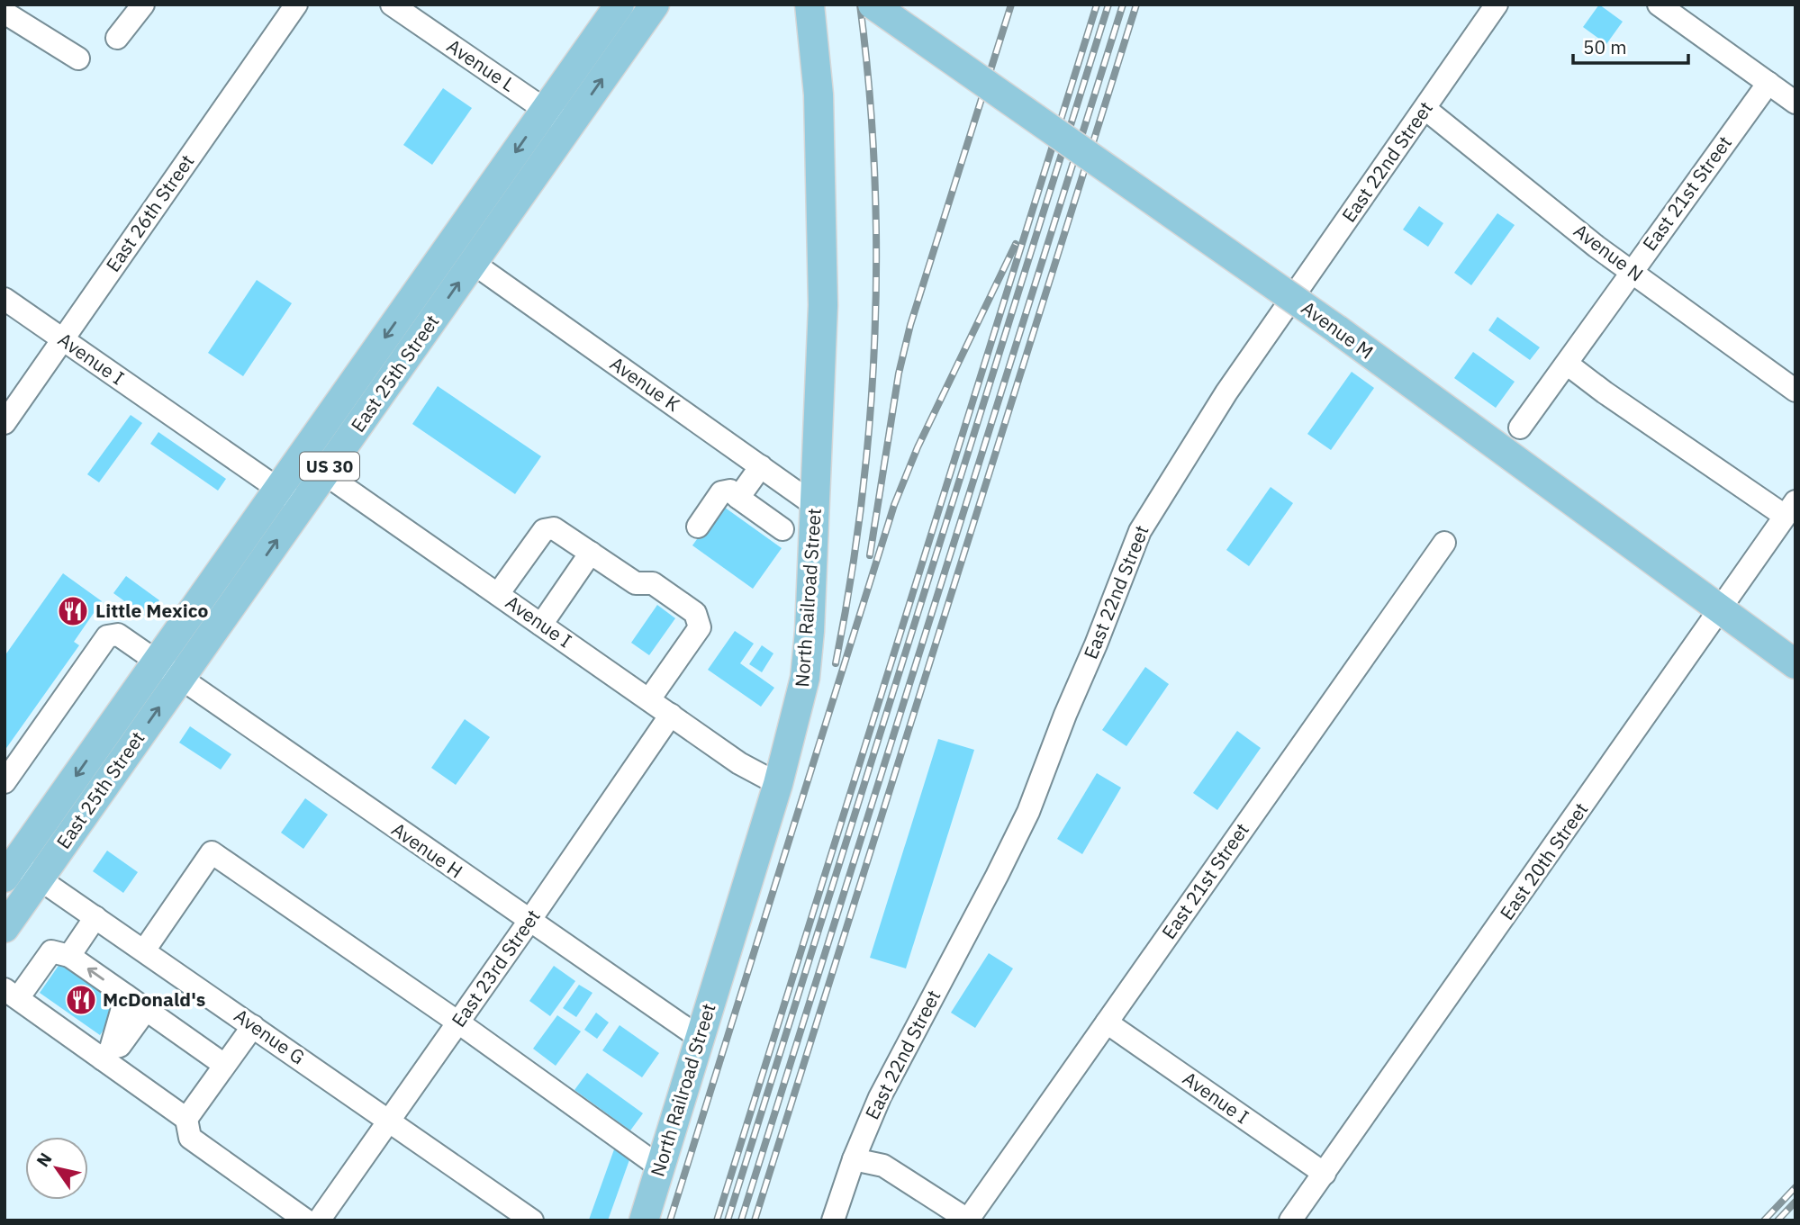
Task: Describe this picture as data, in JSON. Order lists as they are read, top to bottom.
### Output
{
  "streets": {
    "main road": [
      "Avenue M",
      "East 25th Street",
      "US 30",
      "North Railroad Street"
    ],
    "street": [
      "Avenue L",
      "East 22nd Street",
      "East 21st Street",
      "East 26th Street",
      "Avenue N",
      "Avenue I",
      "Avenue K",
      "Avenue H",
      "East 20th Street",
      "East 23rd Street",
      "Avenue G"
    ]
  },
  "crossings": [
    ["Avenue L", "East 25th Street"],
    ["East 22nd Street", "Avenue N"],
    ["East 21st Street", "Avenue N"],
    ["East 21st Street", "Avenue I"],
    ["East 26th Street", "Avenue I"],
    ["Avenue M", "East 20th Street"],
    ["Avenue I", "East 25th Street"],
    ["Avenue I", "North Railroad Street"],
    ["Avenue I", "East 20th Street"],
    ["Avenue I", "East 23rd Street"],
    ["East 25th Street", "Avenue K"],
    ["East 25th Street", "Avenue H"],
    ["East 25th Street", "Avenue G"],
    ["Avenue K", "North Railroad Street"],
    ["North Railroad Street", "Avenue H"],
    ["Avenue H", "East 23rd Street"],
    ["East 23rd Street", "Avenue G"]
  ],
  "places": {
    "restaurant": ["Little Mexico", "McDonald's"]
  },
  "scale_bar": "50 m",
  "north": "top left"
}
